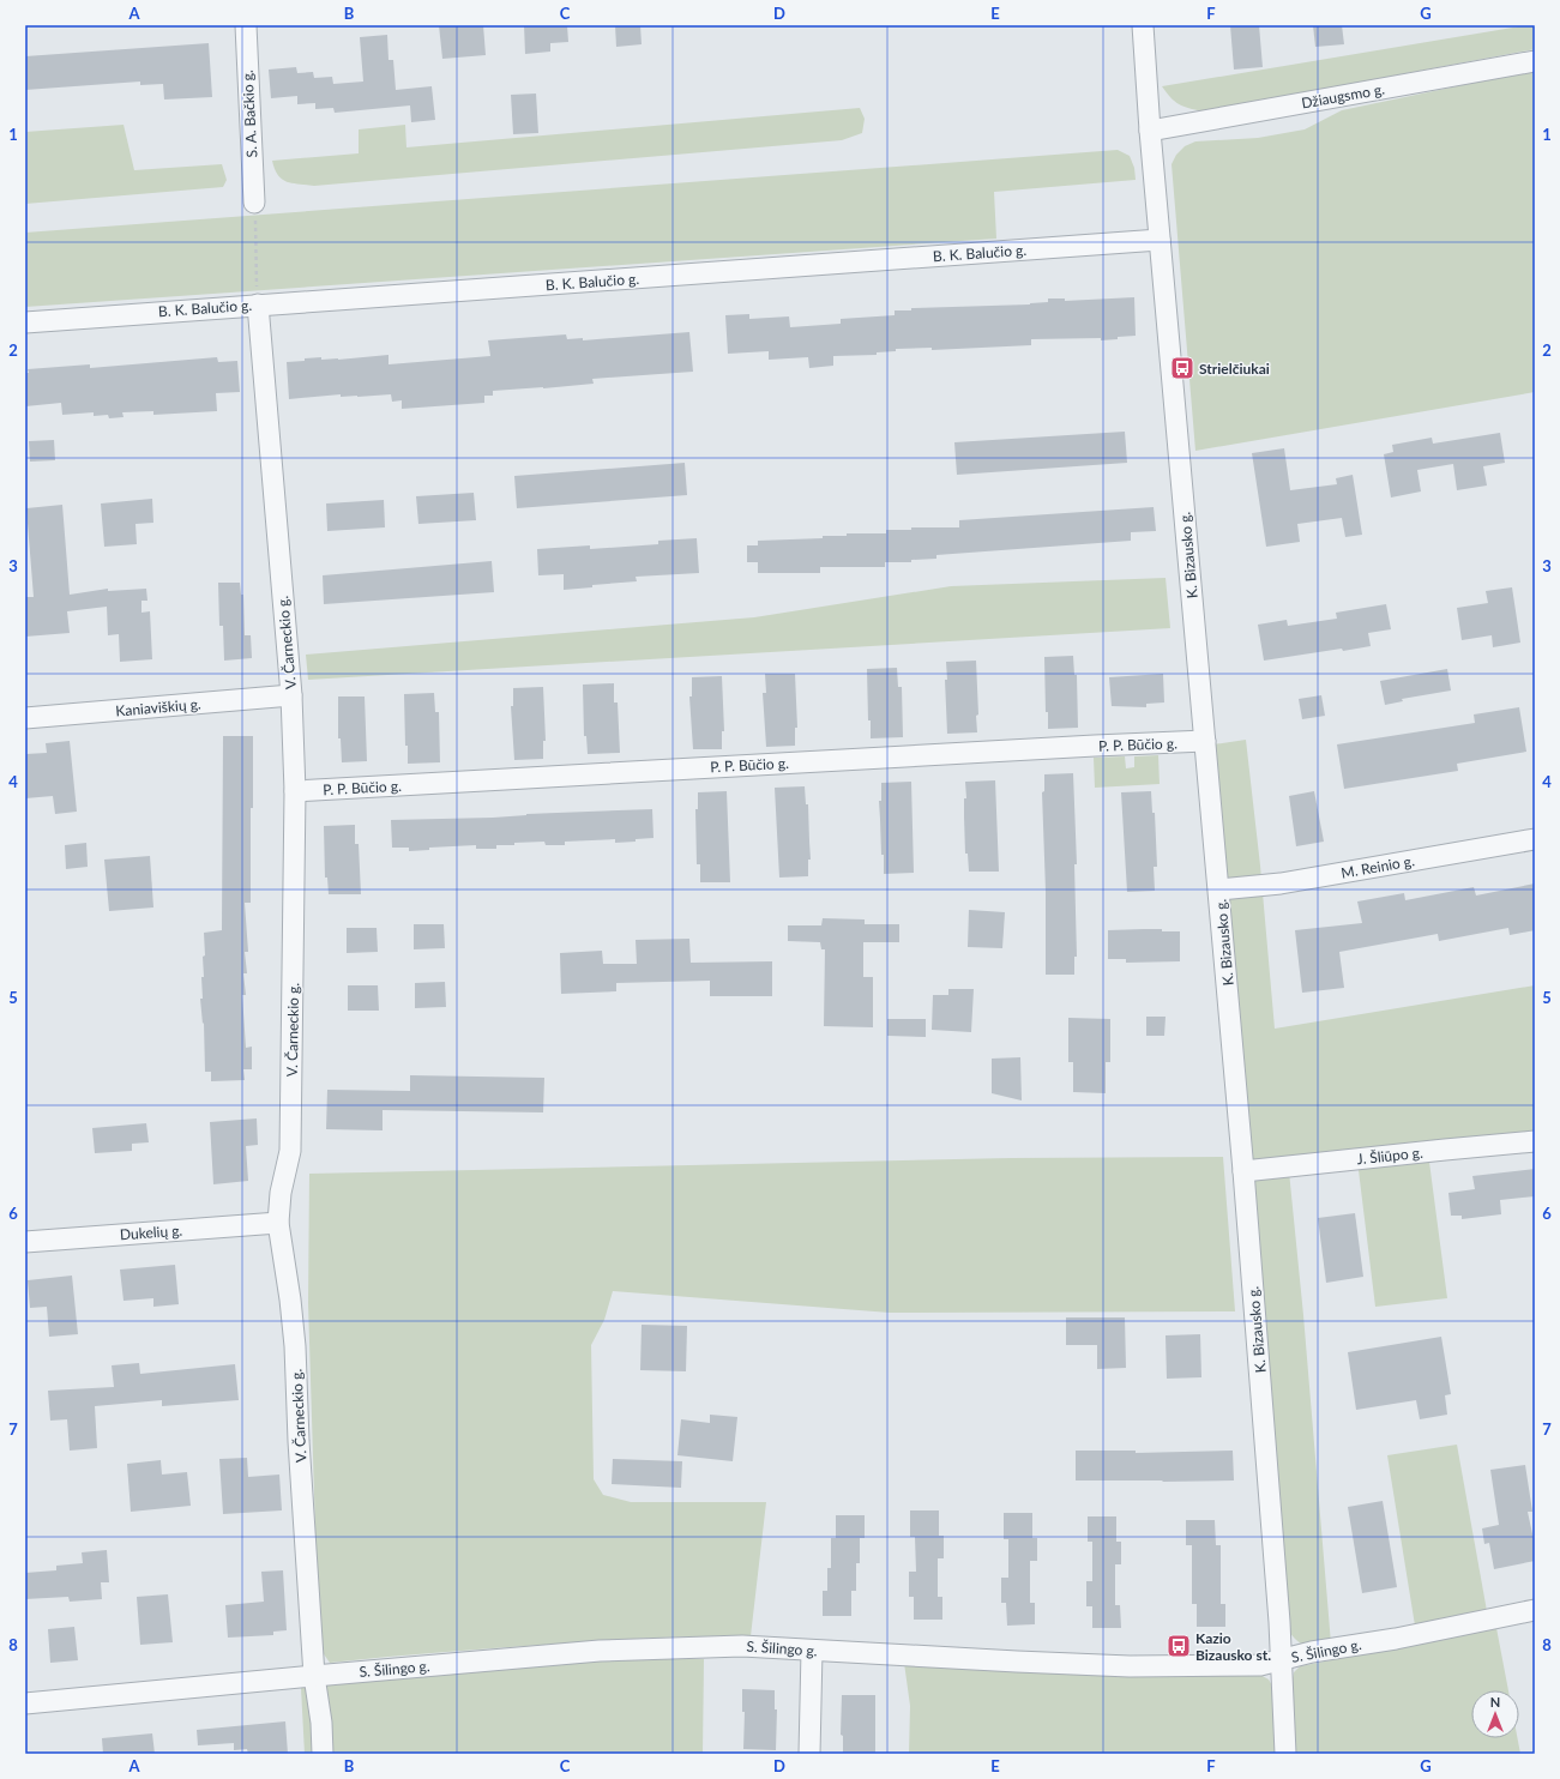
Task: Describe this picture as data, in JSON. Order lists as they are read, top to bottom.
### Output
{
  "streets": {
    "street": [
      "Džiaugsmo g.",
      "S. A. Bačkio g.",
      "B. K. Balučio g.",
      "K. Bizausko g.",
      "V. Čarneckio g.",
      "Kaniaviškių g.",
      "P. P. Būčio g.",
      "M. Reinio g.",
      "J. Šliūpo g.",
      "Dukelių g.",
      "S. Šilingo g."
    ]
  },
  "crossings": [
    ["Džiaugsmo g.", "K. Bizausko g."],
    ["B. K. Balučio g.", "K. Bizausko g."],
    ["B. K. Balučio g.", "V. Čarneckio g."],
    ["K. Bizausko g.", "P. P. Būčio g."],
    ["K. Bizausko g.", "M. Reinio g."],
    ["K. Bizausko g.", "J. Šliūpo g."],
    ["K. Bizausko g.", "S. Šilingo g."],
    ["V. Čarneckio g.", "Kaniaviškių g."],
    ["V. Čarneckio g.", "P. P. Būčio g."],
    ["V. Čarneckio g.", "Dukelių g."],
    ["V. Čarneckio g.", "S. Šilingo g."]
  ],
  "places": {
    "bus stop": ["Strielčiukai", "Kazio Bizausko st."]
  },
  "north": "top",
  "grid": {
    "columns": [
      "A",
      "B",
      "C",
      "D",
      "E",
      "F",
      "G"
    ],
    "rows": [
      "1",
      "2",
      "3",
      "4",
      "5",
      "6",
      "7",
      "8"
    ]
  }
}
